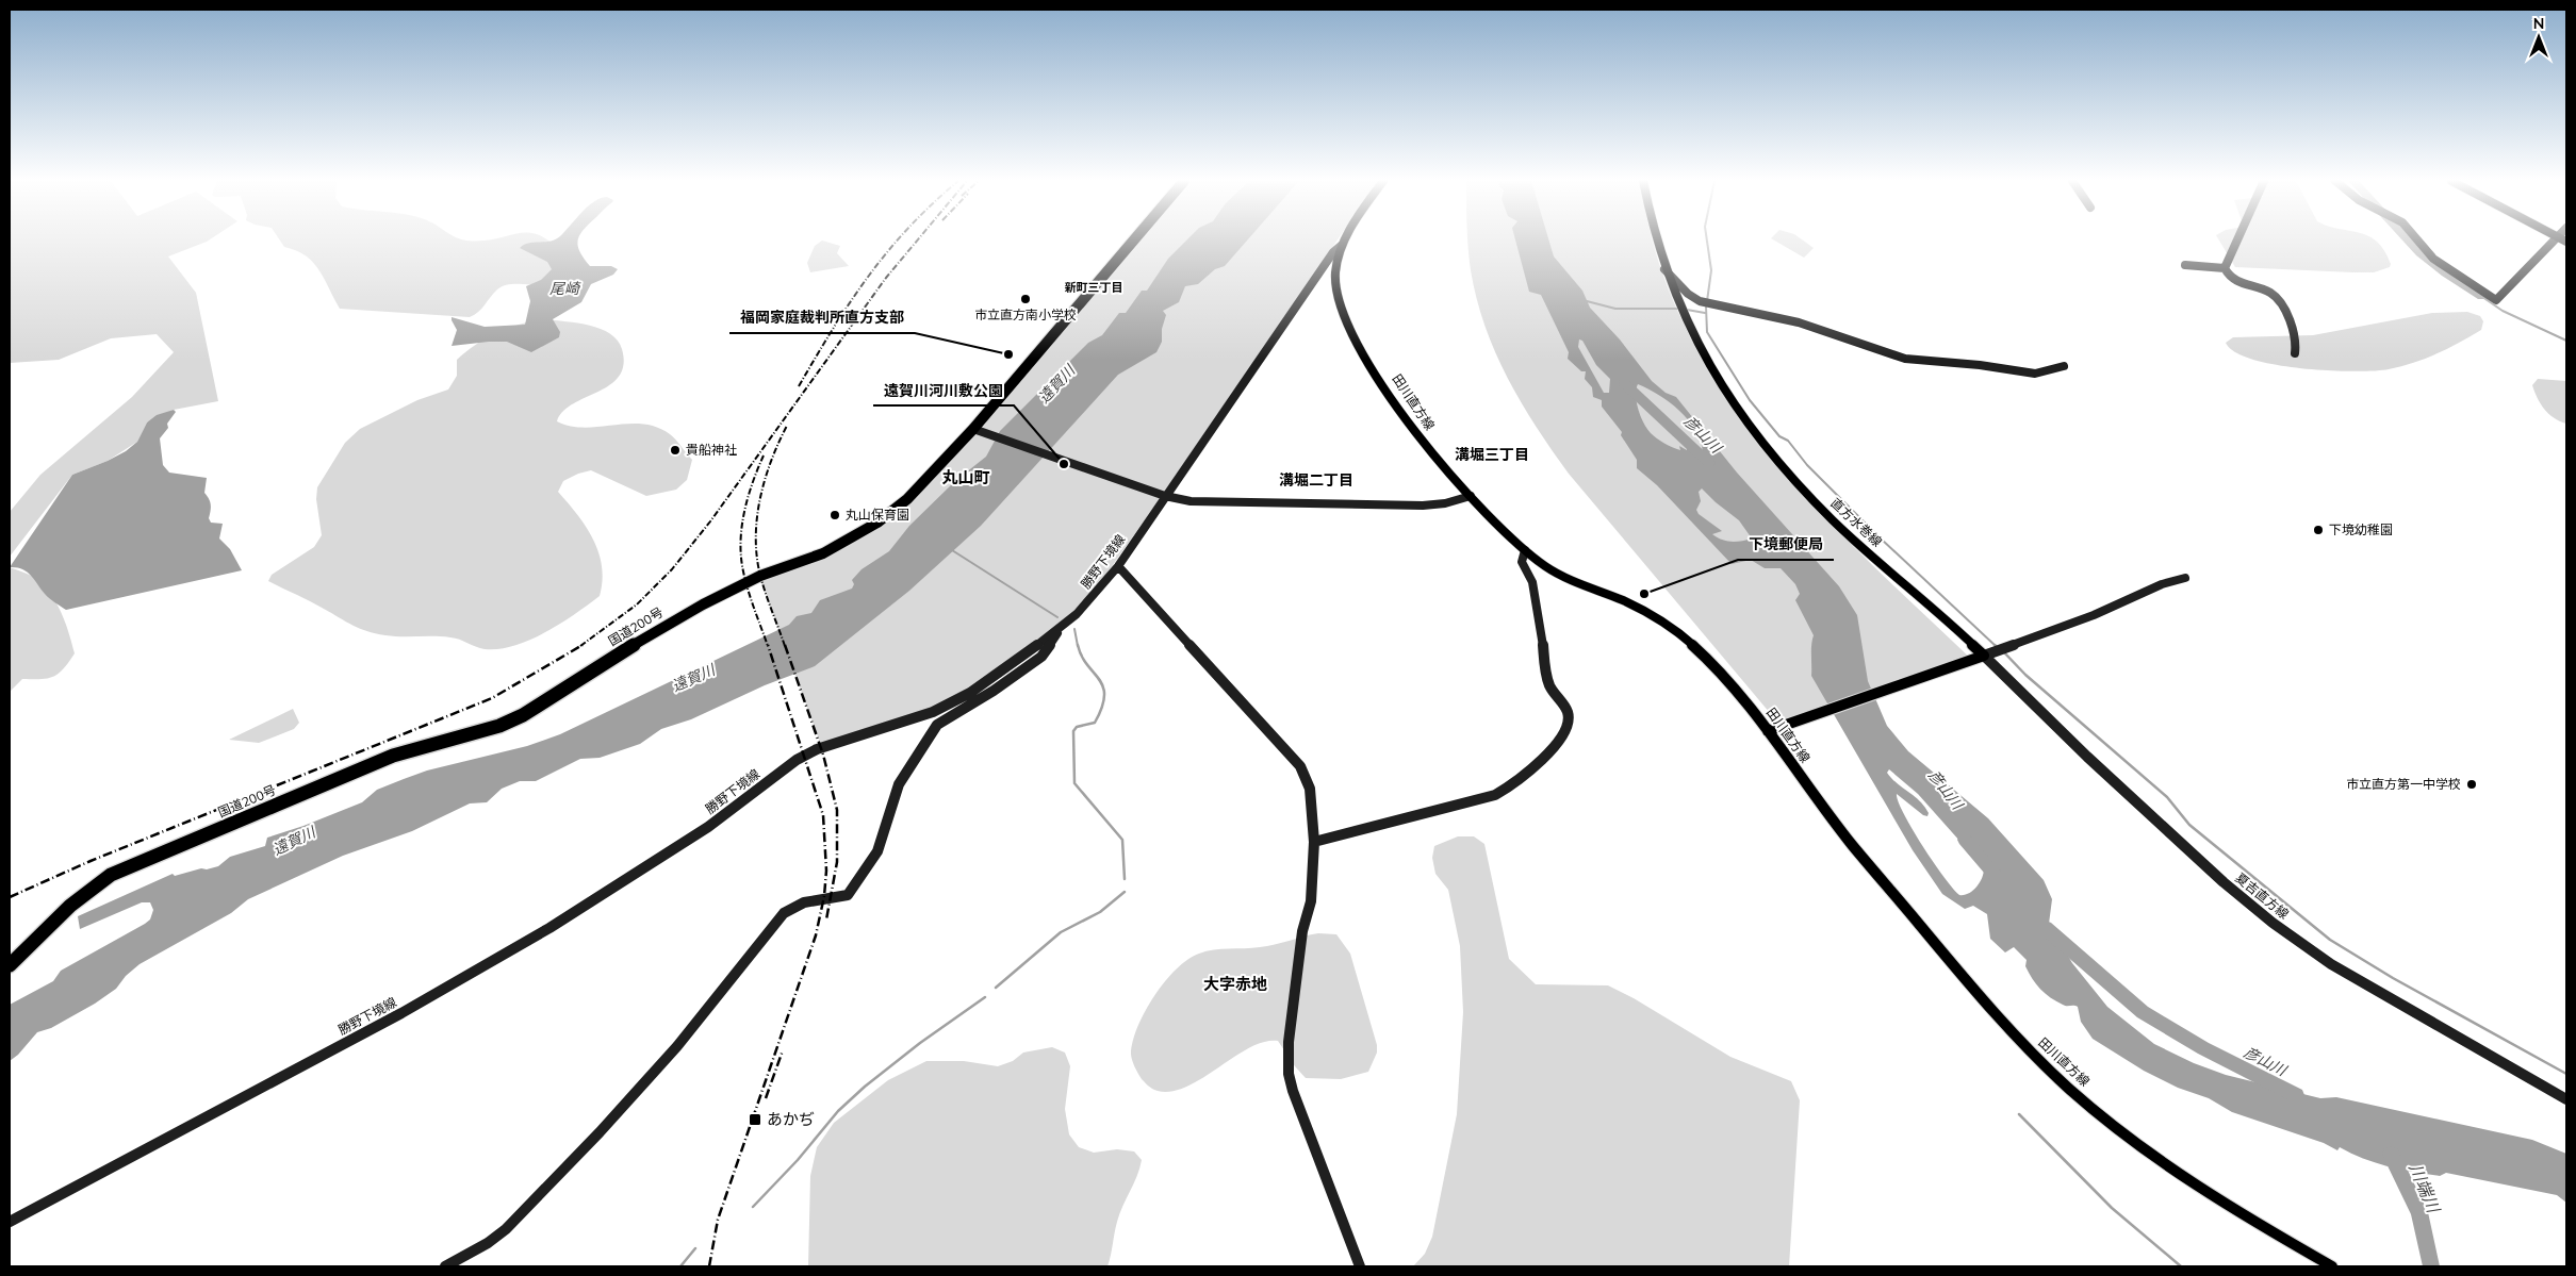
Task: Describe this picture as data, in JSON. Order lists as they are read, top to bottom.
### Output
{
  "streets": {
    "highway": ["国道200号"],
    "main road": ["田川直方線", "直方水巻線"],
    "street": ["勝野下境線", "夏吉直方線"]
  },
  "crossings": [
    ["田川直方線", "勝野下境線"],
    ["直方水巻線", "夏吉直方線"]
  ],
  "districts": [
    "新町三丁目",
    "溝堀三丁目",
    "丸山町",
    "溝堀二丁目",
    "大字赤地"
  ],
  "water": [
    "尾崎",
    "遠賀川",
    "彦山川",
    "川端川"
  ],
  "places": {
    "other": [
      "市立直方南小学校",
      "福岡家庭裁判所直方支部",
      "貴船神社",
      "遠賀川河川敷公園",
      "丸山保育園",
      "下境幼稚園",
      "下境郵便局",
      "市立直方第一中学校"
    ],
    "transit": ["あかぢ"]
  },
  "north": "top"
}
